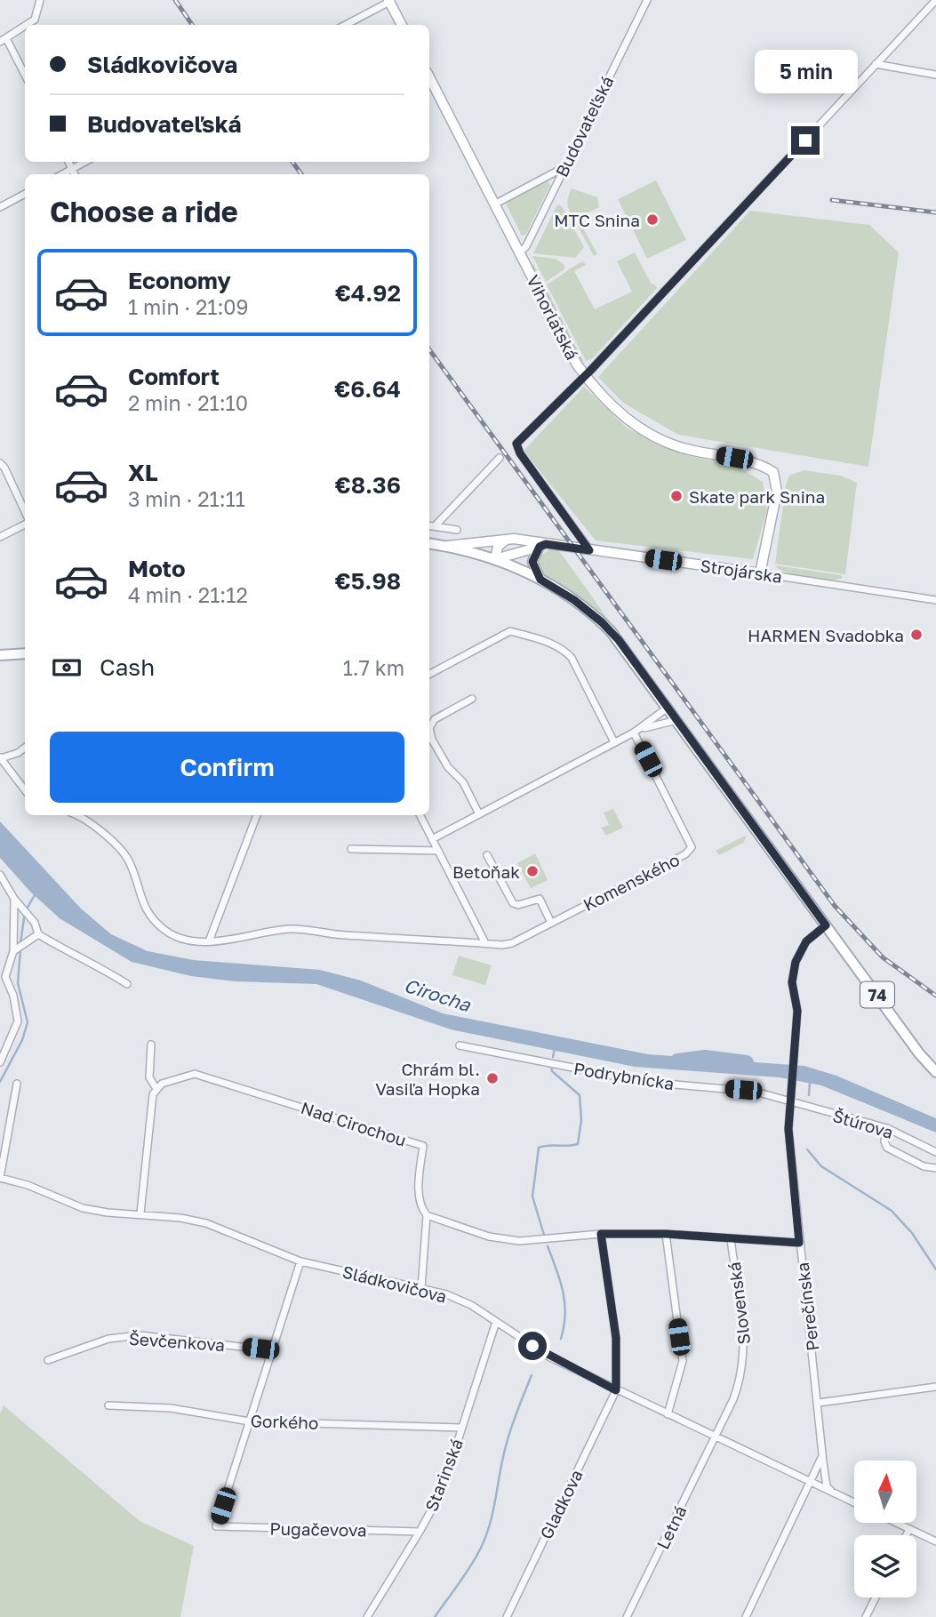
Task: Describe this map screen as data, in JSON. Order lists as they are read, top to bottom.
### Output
{
  "streets": {
    "main road": ["Vihorlatská", "Strojárska", "74"],
    "street": [
      "Budovateľská",
      "Komenského",
      "Podrybnícka",
      "Nad Cirochou",
      "Štúrova",
      "Sládkovičova",
      "Slovenská",
      "Perečínska",
      "Ševčenkova",
      "Gorkého",
      "Starinská",
      "Gladkova",
      "Letná",
      "Pugačevova"
    ]
  },
  "crossings": [
    ["Budovateľská", "Vihorlatská"],
    ["Vihorlatská", "Strojárska"],
    ["Strojárska", "74"],
    ["74", "Perečínska"],
    ["Podrybnícka", "Štúrova"],
    ["Podrybnícka", "Perečínska"],
    ["Štúrova", "Perečínska"],
    ["Sládkovičova", "Slovenská"],
    ["Sládkovičova", "Perečínska"],
    ["Sládkovičova", "Starinská"],
    ["Sládkovičova", "Gladkova"],
    ["Sládkovičova", "Letná"],
    ["Slovenská", "Letná"],
    ["Gorkého", "Starinská"],
    ["Gorkého", "Pugačevova"],
    ["Starinská", "Pugačevova"]
  ],
  "water": ["Cirocha"],
  "places": [
    "MTC Snina",
    "Skate park Snina",
    "HARMEN Svadobka",
    "Betoňak",
    "Chrám bl. Vasiľa Hopka"
  ],
  "north": "top",
  "page": {
    "banner": ["Sládkovičova", "Budovateľská"],
    "bubble": "5 min",
    "heading": "Choose a ride",
    "list": [
      {
        "name": "Economy",
        "note": "1 min · 21:09",
        "value": "€4.92"
      },
      {
        "name": "Comfort",
        "note": "2 min · 21:10",
        "value": "€6.64"
      },
      {
        "name": "XL",
        "note": "3 min · 21:11",
        "value": "€8.36"
      },
      {
        "name": "Moto",
        "note": "4 min · 21:12",
        "value": "€5.98"
      }
    ],
    "pay": ["Cash", "1.7 km"],
    "buttons": "Confirm"
  }
}
